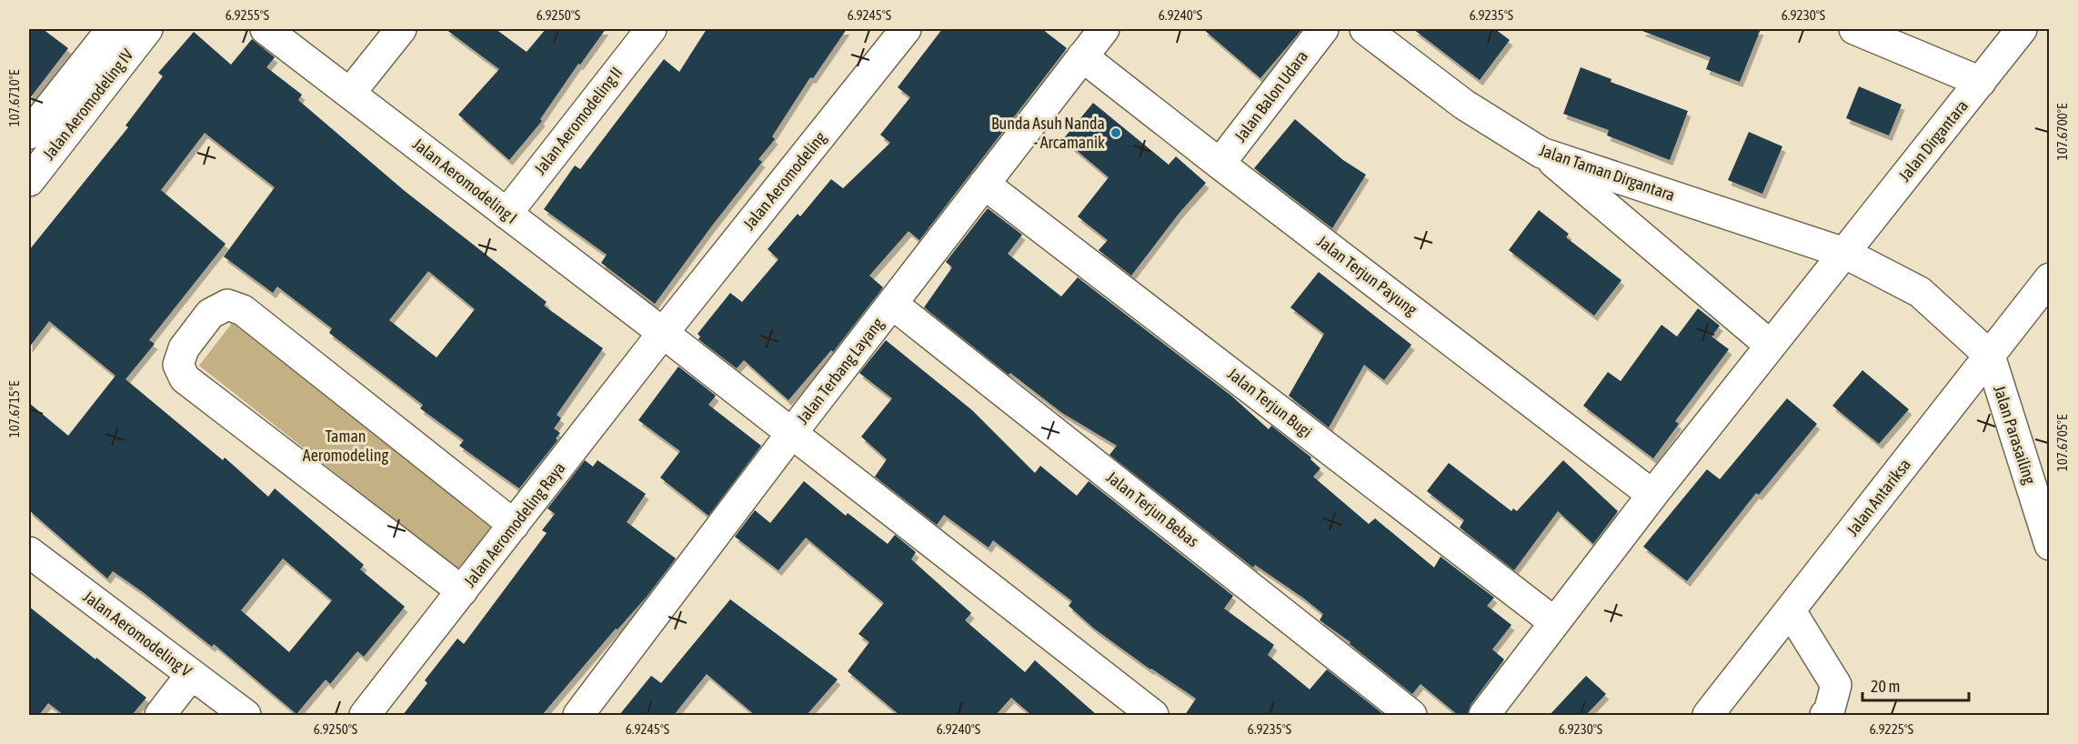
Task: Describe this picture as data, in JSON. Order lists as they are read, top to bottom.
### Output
{
  "streets": {
    "street": [
      "Jalan Balon Udara",
      "Jalan Aeromodeling IV",
      "Jalan Aeromodeling II",
      "Jalan Dirgantara",
      "Jalan Taman Dirgantara",
      "Jalan Aeromodeling I",
      "Jalan Aeromodeling",
      "Jalan Terjun Payung",
      "Jalan Terbang Layang",
      "Jalan Terjun Bugi",
      "Jalan Parasailing",
      "Jalan Antariksa",
      "Jalan Terjun Bebas",
      "Jalan Aeromodeling Raya",
      "Jalan Aeromodeling V"
    ]
  },
  "crossings": [
    ["Jalan Balon Udara", "Jalan Terjun Payung"],
    ["Jalan Aeromodeling II", "Jalan Aeromodeling I"],
    ["Jalan Dirgantara", "Jalan Taman Dirgantara"],
    ["Jalan Dirgantara", "Jalan Terjun Payung"],
    ["Jalan Dirgantara", "Jalan Terjun Bugi"],
    ["Jalan Taman Dirgantara", "Jalan Parasailing"],
    ["Jalan Taman Dirgantara", "Jalan Antariksa"],
    ["Jalan Aeromodeling I", "Jalan Aeromodeling"],
    ["Jalan Aeromodeling I", "Jalan Terbang Layang"],
    ["Jalan Aeromodeling I", "Jalan Aeromodeling Raya"],
    ["Jalan Aeromodeling", "Jalan Aeromodeling Raya"],
    ["Jalan Terjun Payung", "Jalan Terbang Layang"],
    ["Jalan Terbang Layang", "Jalan Terjun Bugi"],
    ["Jalan Terbang Layang", "Jalan Terjun Bebas"],
    ["Jalan Parasailing", "Jalan Antariksa"]
  ],
  "parks": ["Taman Aeromodeling"],
  "places": ["Bunda Asuh Nanda - Arcamanik"],
  "scale_bar": "20 m",
  "coordinates": [
    "6.9255°S",
    "6.9250°S",
    "6.9245°S",
    "6.9240°S",
    "6.9235°S",
    "6.9230°S",
    "107.6710°E",
    "107.6700°E",
    "107.6715°E",
    "107.6705°E",
    "6.9225°S"
  ]
}
